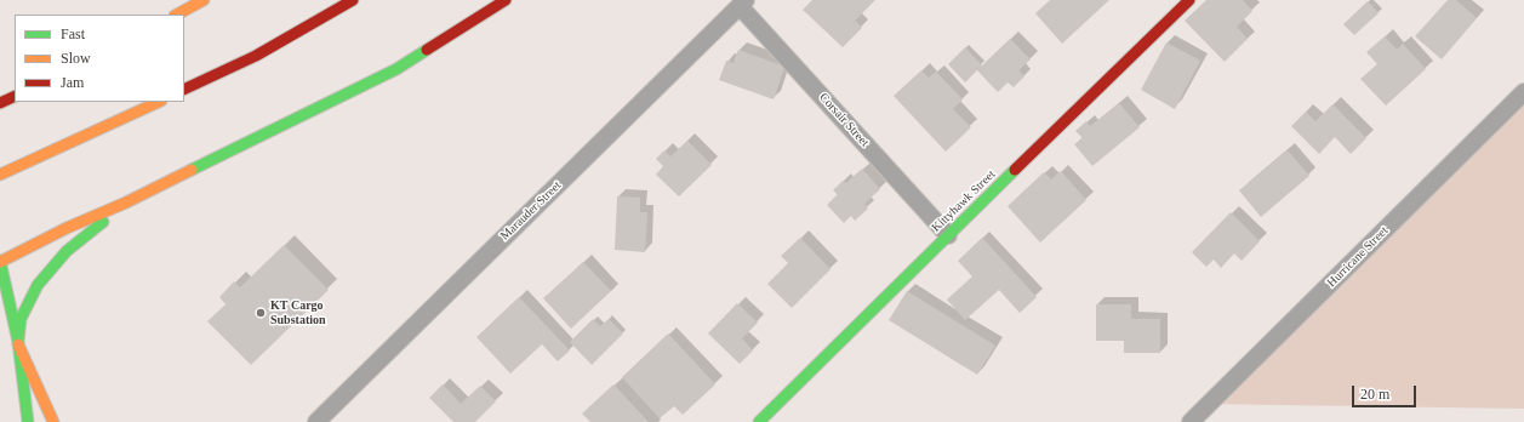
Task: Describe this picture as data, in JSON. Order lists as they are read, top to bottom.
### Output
{
  "streets": {
    "main road": ["Kittyhawk Street"],
    "street": ["Corsair Street", "Marauder Street", "Hurricane Street"]
  },
  "crossings": [
    ["Corsair Street", "Kittyhawk Street"],
    ["Corsair Street", "Marauder Street"]
  ],
  "places": ["KT Cargo Substation"],
  "legend": ["Fast", "Slow", "Jam"],
  "scale_bar": "20 m"
}
